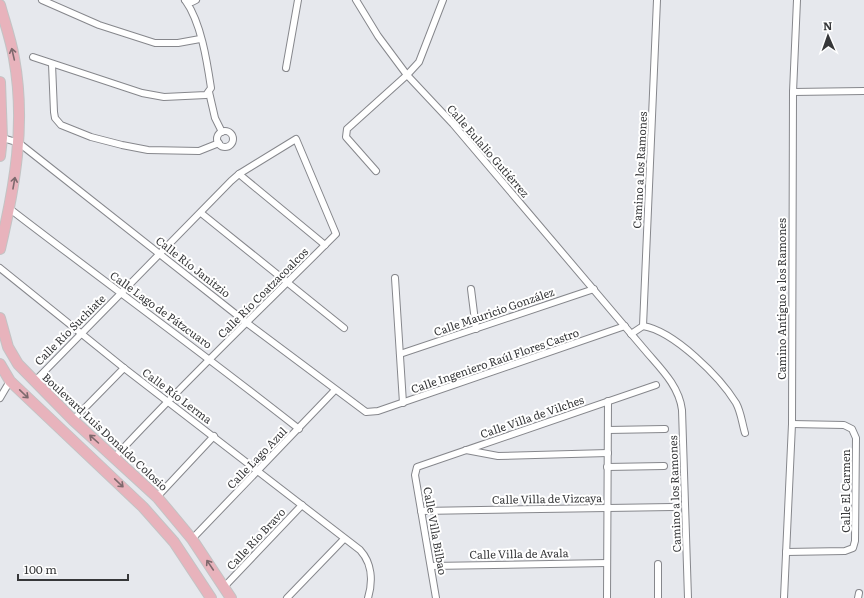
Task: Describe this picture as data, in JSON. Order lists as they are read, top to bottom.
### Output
{
  "streets": {
    "main road": ["Boulevard Luis Donaldo Colosio"],
    "street": [
      "Calle Eulalio Gutiérrez",
      "Camino a los Ramones",
      "Calle Río Janitzio",
      "Calle Río Coatzacoalcos",
      "Camino Antiguo a los Ramones",
      "Calle Lago de Pátzcuaro",
      "Calle Mauricio González",
      "Calle Río Suchiate",
      "Calle Ingeniero Raúl Flores Castro",
      "Calle Río Lerma",
      "Calle Villa de Vilches",
      "Calle Lago Azul",
      "Calle El Carmen",
      "Calle Villa de Vizcaya",
      "Calle Villa Bilbao",
      "Calle Río Bravo",
      "Calle Villa de Avala"
    ]
  },
  "crossings": [
    ["Calle Eulalio Gutiérrez", "Camino a los Ramones"],
    ["Calle Eulalio Gutiérrez", "Calle Mauricio González"],
    ["Camino a los Ramones", "Calle Mauricio González"],
    ["Camino a los Ramones", "Calle Ingeniero Raúl Flores Castro"],
    ["Calle Río Janitzio", "Calle Río Coatzacoalcos"],
    ["Calle Río Janitzio", "Calle Río Suchiate"],
    ["Calle Río Janitzio", "Calle Ingeniero Raúl Flores Castro"],
    ["Calle Río Janitzio", "Calle Lago Azul"],
    ["Calle Río Coatzacoalcos", "Calle Lago de Pátzcuaro"],
    ["Calle Río Coatzacoalcos", "Calle Río Suchiate"],
    ["Calle Río Coatzacoalcos", "Calle Río Lerma"],
    ["Calle Río Coatzacoalcos", "Boulevard Luis Donaldo Colosio"],
    ["Camino Antiguo a los Ramones", "Calle El Carmen"],
    ["Calle Lago de Pátzcuaro", "Calle Río Suchiate"],
    ["Calle Lago de Pátzcuaro", "Calle Lago Azul"],
    ["Calle Río Suchiate", "Calle Río Lerma"],
    ["Calle Río Suchiate", "Boulevard Luis Donaldo Colosio"],
    ["Calle Río Lerma", "Calle Lago Azul"],
    ["Calle Río Lerma", "Calle Río Bravo"],
    ["Calle Villa de Vilches", "Calle Villa Bilbao"],
    ["Boulevard Luis Donaldo Colosio", "Calle Lago Azul"],
    ["Boulevard Luis Donaldo Colosio", "Calle Río Bravo"],
    ["Calle Villa de Vizcaya", "Calle Villa Bilbao"],
    ["Calle Villa Bilbao", "Calle Villa de Avala"]
  ],
  "scale_bar": "100 m",
  "north": "top"
}
